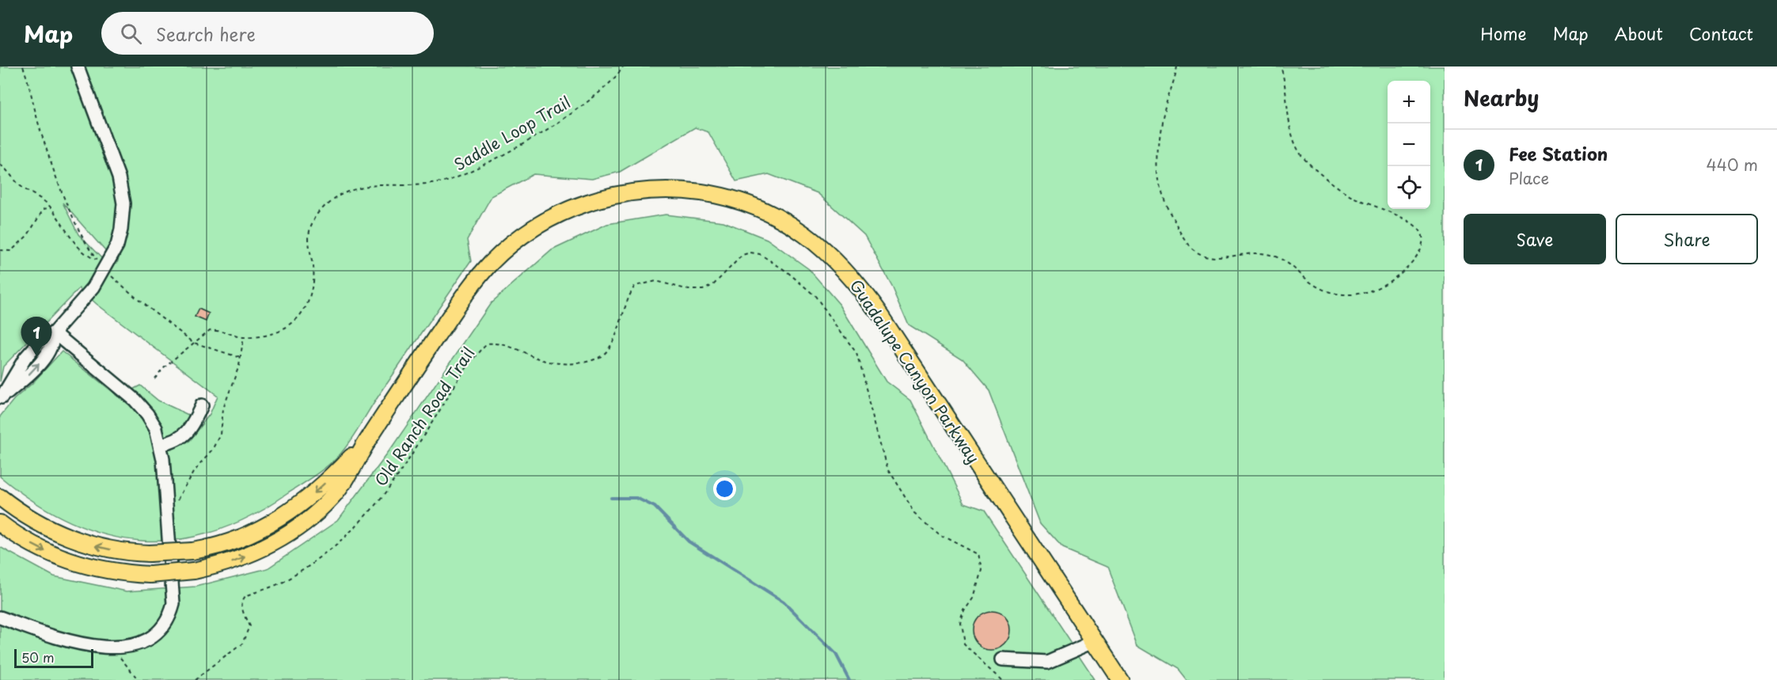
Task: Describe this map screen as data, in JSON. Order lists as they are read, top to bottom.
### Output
{
  "streets": {
    "main road": ["Guadalupe Canyon Parkway"],
    "path": ["Saddle Loop Trail", "Old Ranch Road Trail"]
  },
  "scale_bar": "50 m",
  "page": {
    "header": "Map",
    "search": "Search here",
    "nav": [
      "Home",
      "Map",
      "About",
      "Contact"
    ],
    "heading": "Nearby",
    "map_buttons": ["+", "−"],
    "list": [
      {
        "mark": "1",
        "name": "Fee Station",
        "note": "Place",
        "value": "440 m"
      }
    ],
    "buttons": ["Save", "Share"],
    "pins": "1",
    "scale": "50 m"
  }
}
